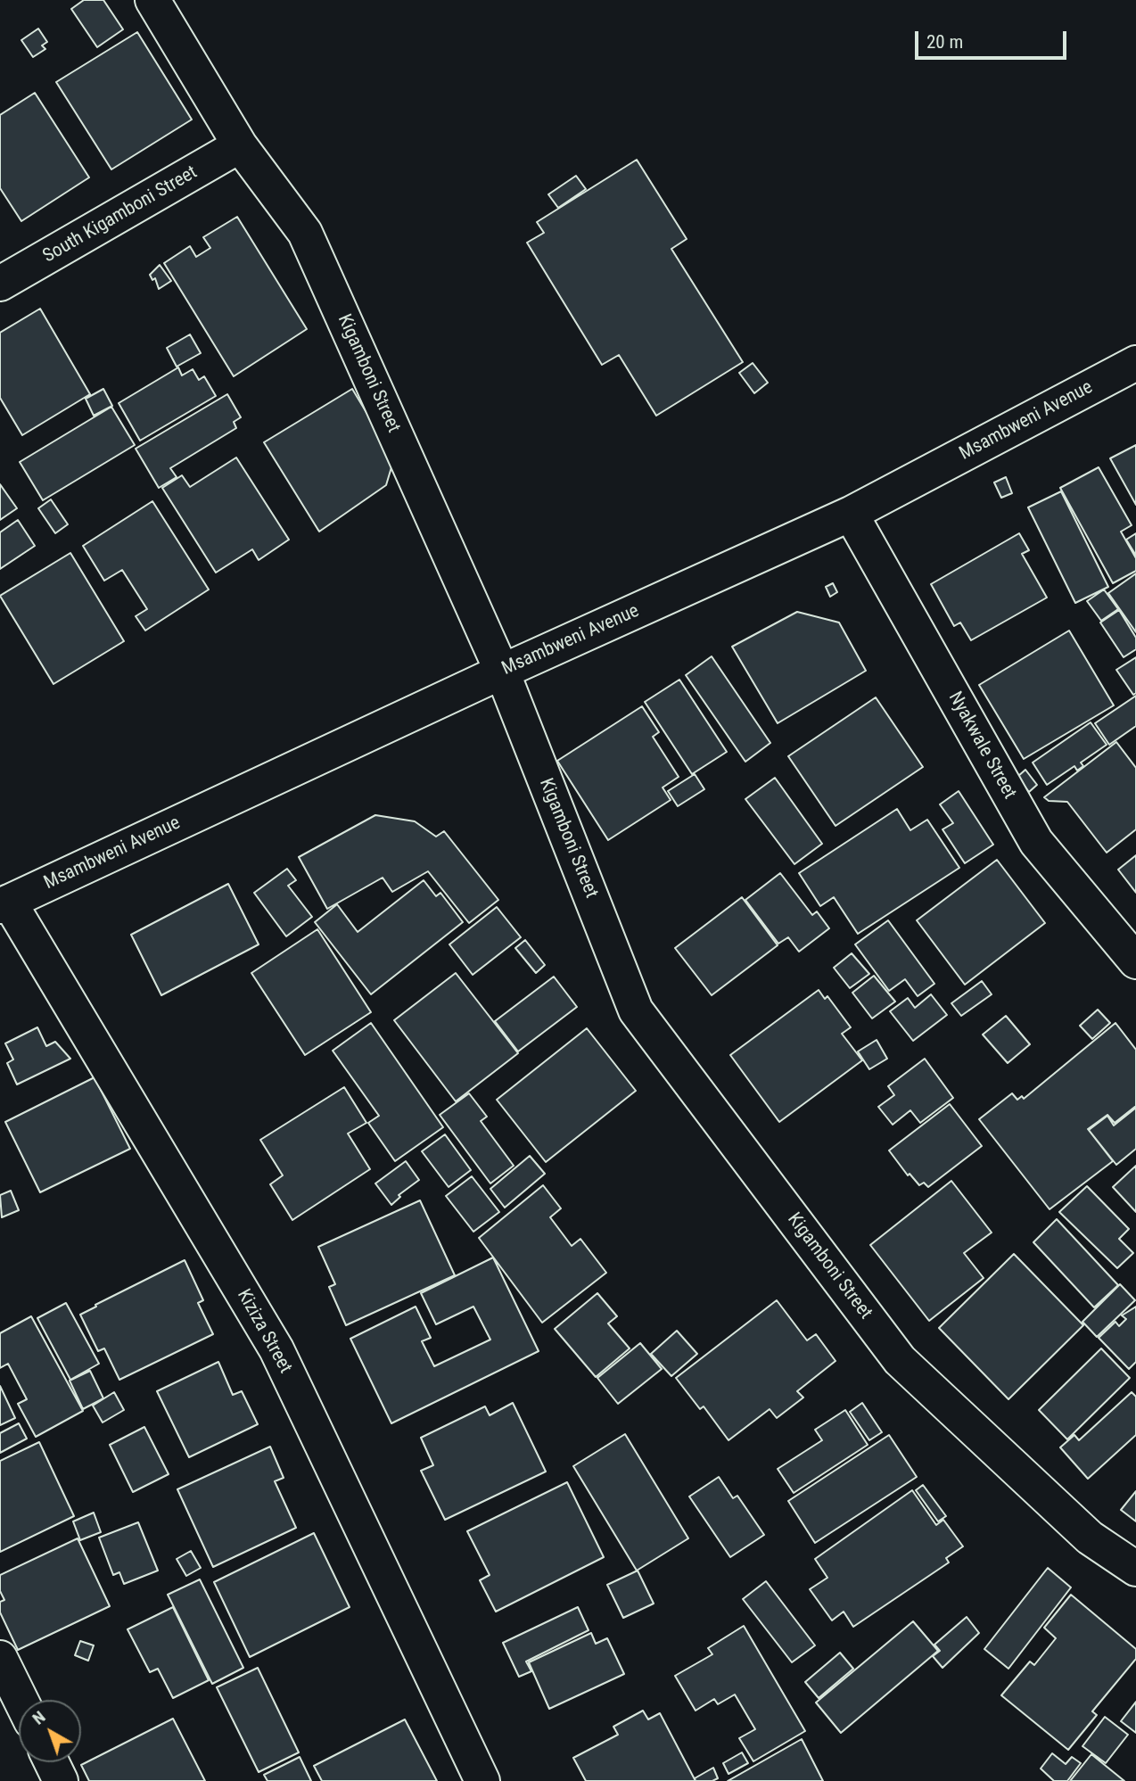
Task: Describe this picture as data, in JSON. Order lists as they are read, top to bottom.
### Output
{
  "streets": {
    "street": [
      "South Kigamboni Street",
      "Kigamboni Street",
      "Msambweni Avenue",
      "Nyakwale Street",
      "Kiziza Street"
    ]
  },
  "crossings": [
    ["South Kigamboni Street", "Kigamboni Street"],
    ["Kigamboni Street", "Msambweni Avenue"],
    ["Msambweni Avenue", "Nyakwale Street"],
    ["Msambweni Avenue", "Kiziza Street"]
  ],
  "scale_bar": "20 m",
  "north": "top left"
}
